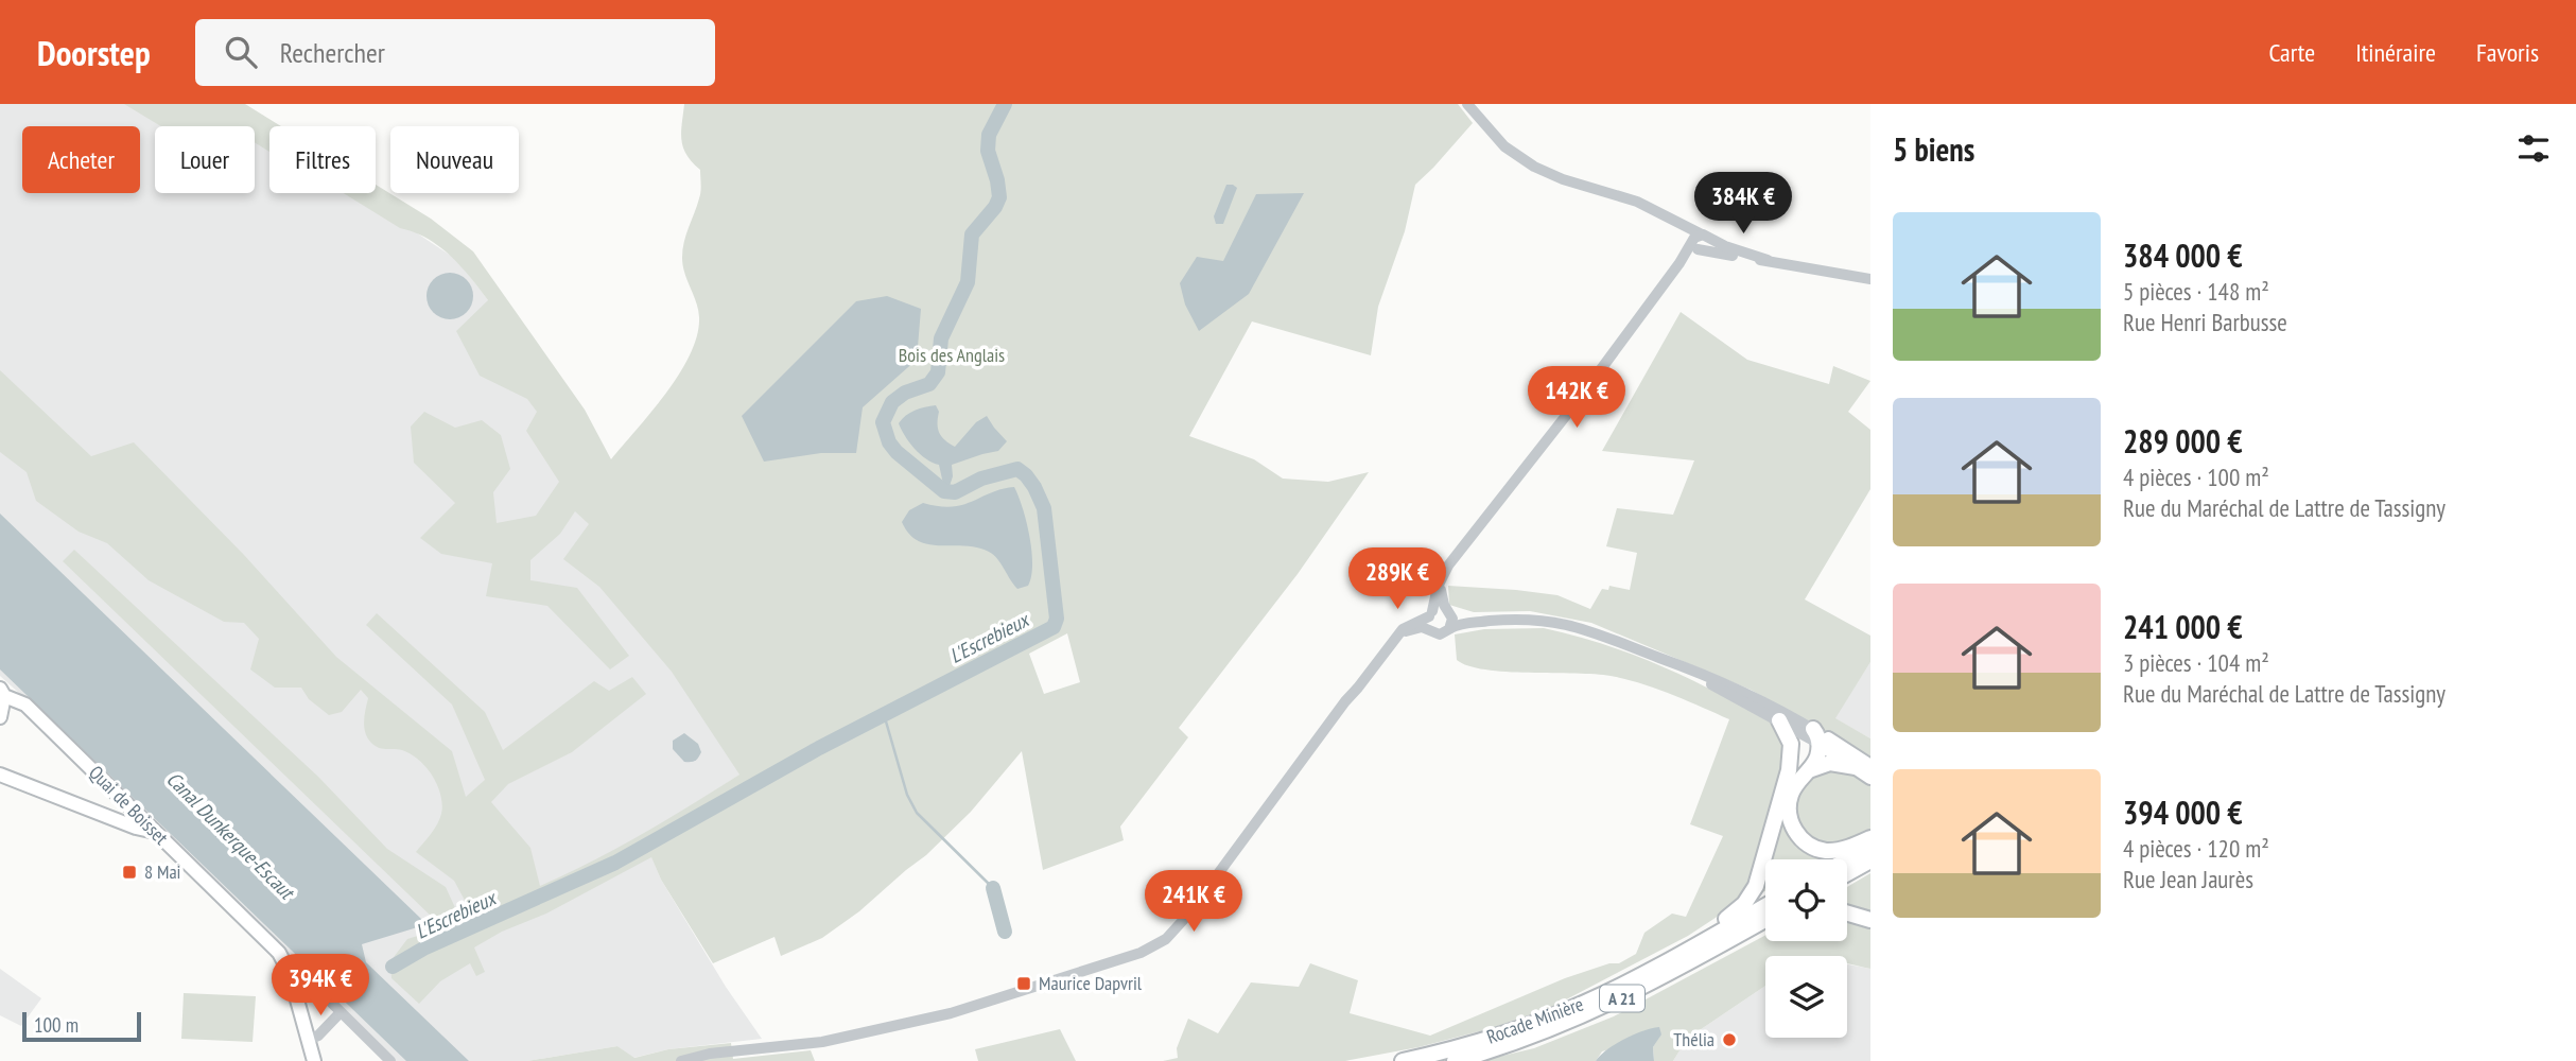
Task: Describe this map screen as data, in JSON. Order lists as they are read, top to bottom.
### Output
{
  "streets": {
    "highway": ["A 21", "Rocade Minière"],
    "main road": ["Quai de Boisset"]
  },
  "water": ["L'Escrebieux", "Canal Dunkerque-Escaut"],
  "parks": ["Bois des Anglais"],
  "places": {
    "transit": ["8 Mai", "Maurice Dapvril"],
    "other": ["Thélia"]
  },
  "scale_bar": "100 m",
  "page": {
    "header": "Doorstep",
    "search": "Rechercher",
    "nav": ["Carte", "Itinéraire", "Favoris"],
    "heading": "5 biens",
    "chip": [
      "Acheter",
      "Louer",
      "Filtres",
      "Nouveau"
    ],
    "price": [
      "384K €",
      "142K €",
      "289K €",
      "241K €",
      "394K €"
    ],
    "list": [
      {
        "name": "384 000 €",
        "note": "5 pièces · 148 m² · Rue Henri Barbusse"
      },
      {
        "name": "289 000 €",
        "note": "4 pièces · 100 m² · Rue du Maréchal de Lattre de Tassigny"
      },
      {
        "name": "241 000 €",
        "note": "3 pièces · 104 m² · Rue du Maréchal de Lattre de Tassigny"
      },
      {
        "name": "394 000 €",
        "note": "4 pièces · 120 m² · Rue Jean Jaurès"
      }
    ],
    "scale": "100 m"
  }
}
